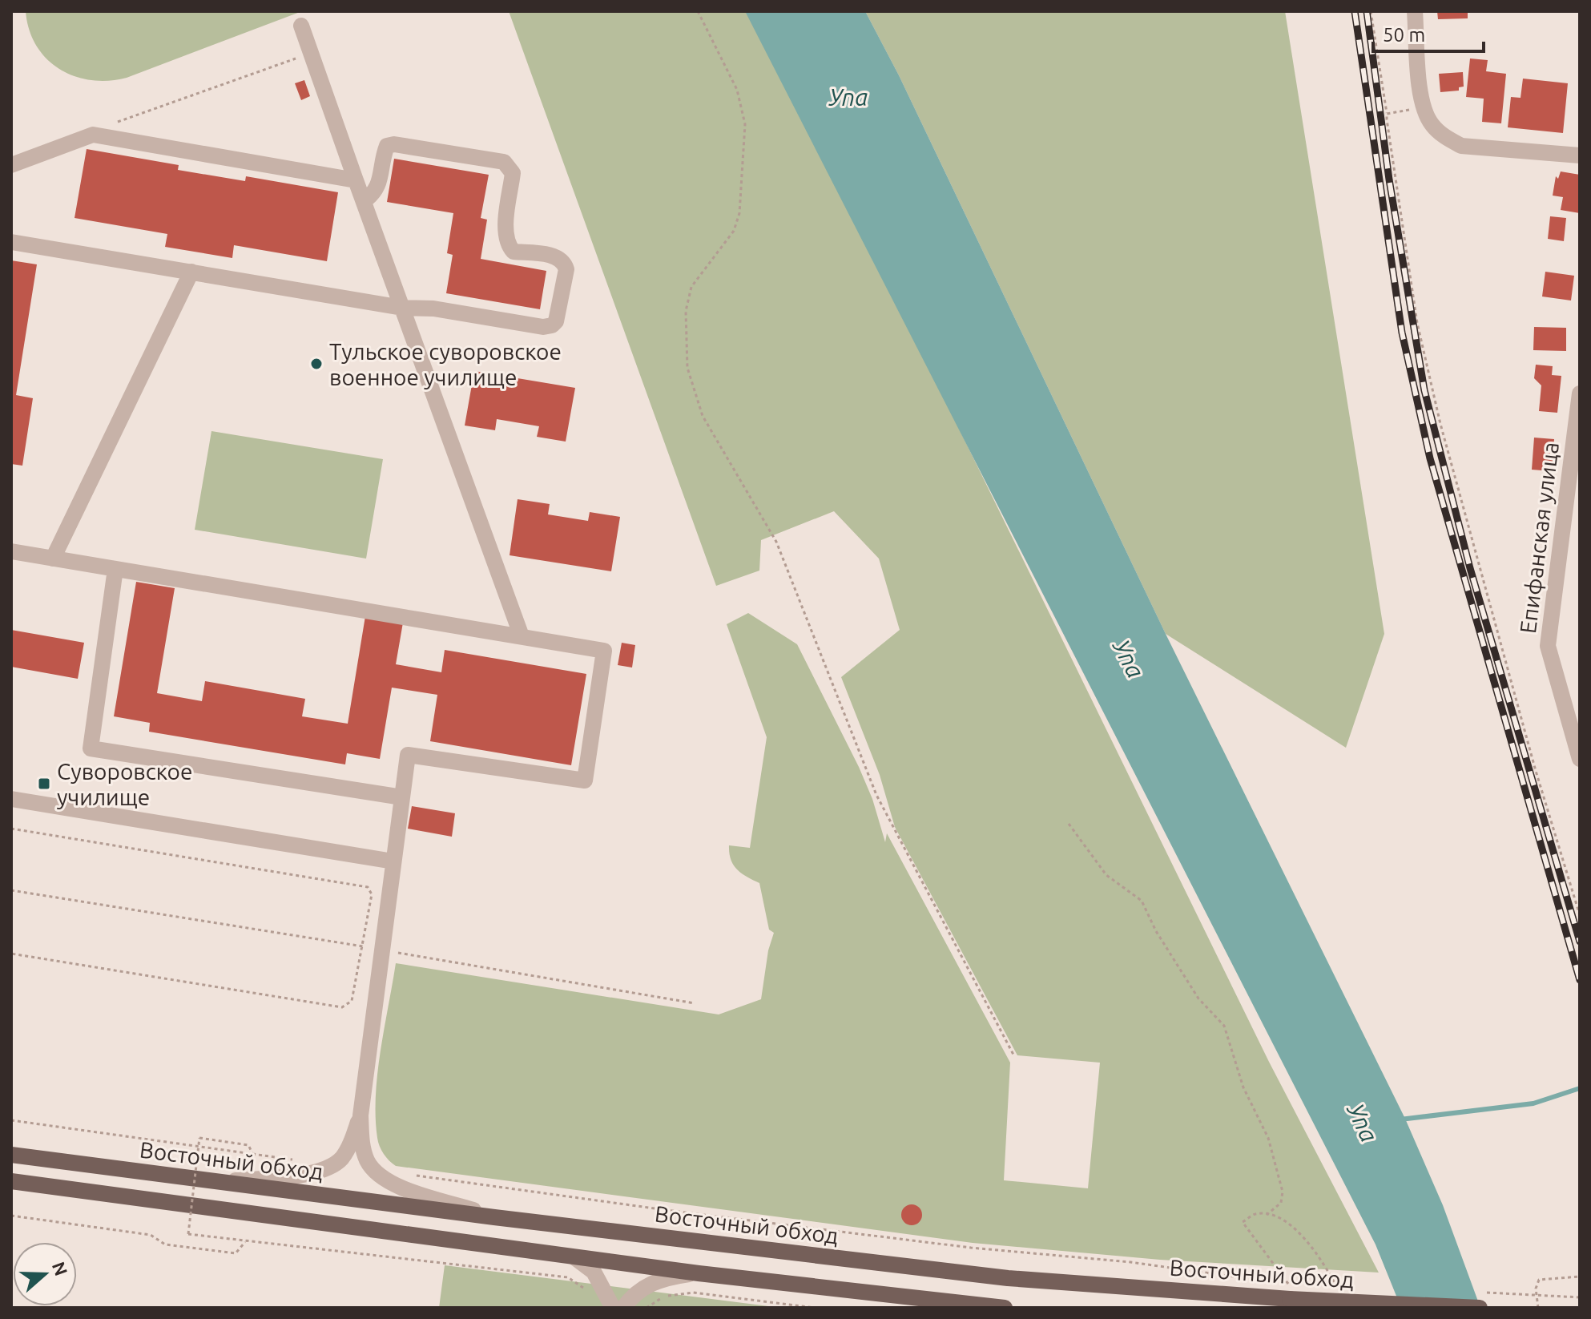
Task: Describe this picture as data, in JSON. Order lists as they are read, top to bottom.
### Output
{
  "streets": {
    "main road": ["Восточный обход"],
    "street": ["Епифанская улица"]
  },
  "water": ["Упа"],
  "places": {
    "other": ["Тульское суворовское военное училище"],
    "transit": ["Суворовское училище"]
  },
  "scale_bar": "50 m",
  "north": "right"
}
